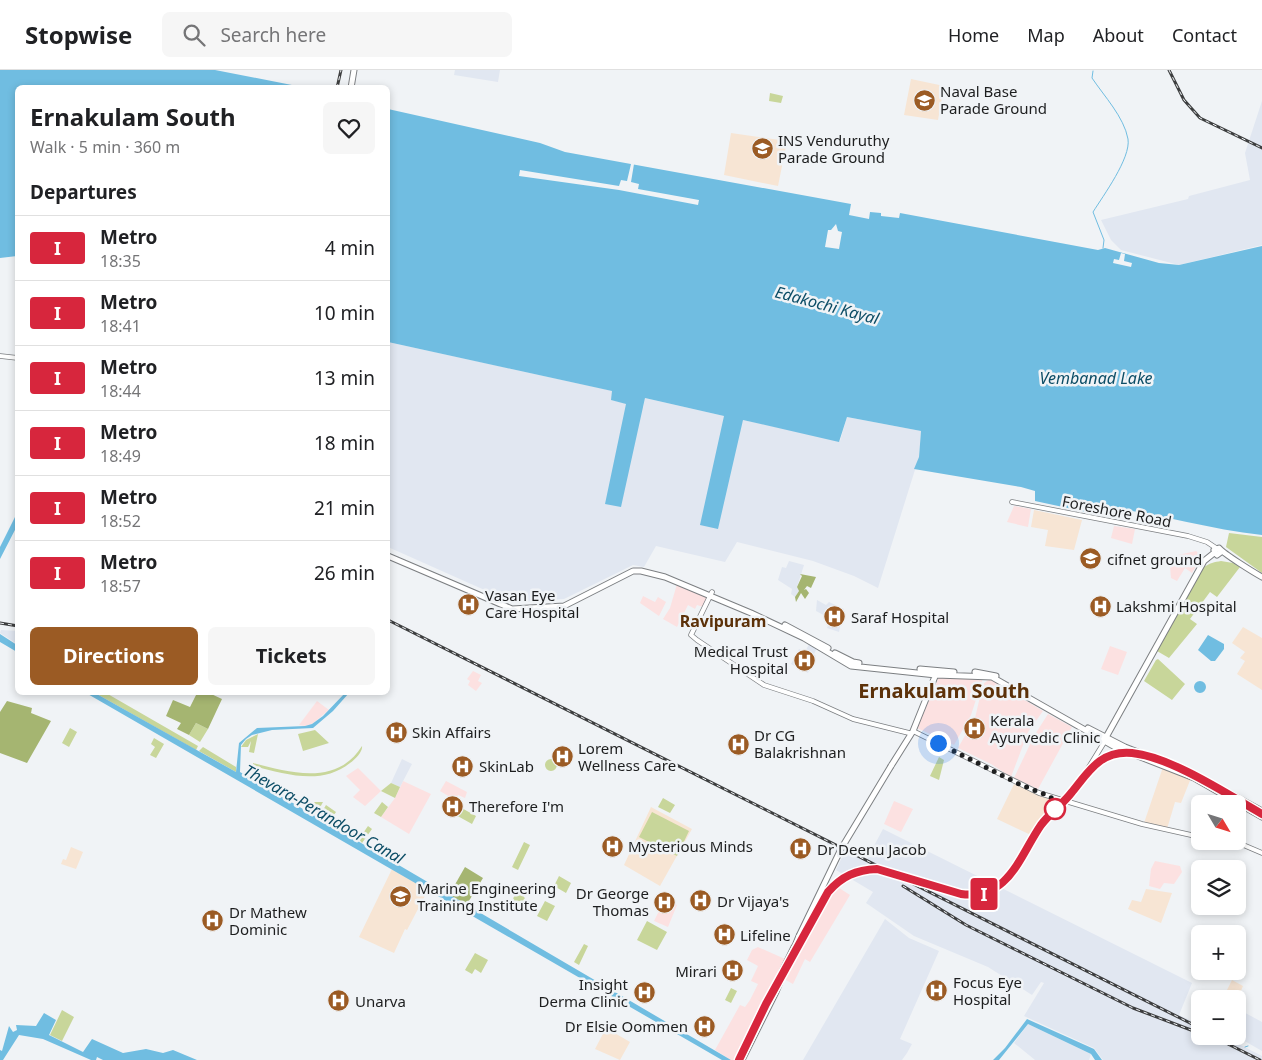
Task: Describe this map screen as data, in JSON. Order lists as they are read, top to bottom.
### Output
{
  "streets": {
    "main road": ["Foreshore Road"]
  },
  "districts": ["Ravipuram", "Ernakulam South"],
  "water": ["Edakochi Kayal", "Vembanad Lake", "Thevara-Perandoor Canal"],
  "places": {
    "school or university": [
      "Naval Base Parade Ground",
      "INS Venduruthy Parade Ground",
      "cifnet ground",
      "Marine Engineering Training Institute"
    ],
    "hospital": [
      "Vasan Eye Care Hospital",
      "Lakshmi Hospital",
      "Saraf Hospital",
      "Medical Trust Hospital",
      "Kerala Ayurvedic Clinic",
      "Skin Affairs",
      "Dr CG Balakrishnan",
      "Lorem Wellness Care",
      "SkinLab",
      "Therefore I'm",
      "Mysterious Minds",
      "Dr Deenu Jacob",
      "Dr Vijaya's",
      "Dr George Thomas",
      "Dr Mathew Dominic",
      "Lifeline",
      "Mirari",
      "Focus Eye Hospital",
      "Insight Derma Clinic",
      "Unarva",
      "Dr Elsie Oommen"
    ]
  },
  "lines": ["metro line I"],
  "north": "bottom right",
  "page": {
    "header": "Stopwise",
    "search": "Search here",
    "nav": [
      "Home",
      "Map",
      "About",
      "Contact"
    ],
    "on_map": "I",
    "heading": [
      ["Ernakulam South", "Walk · 5 min · 360 m"],
      "Departures"
    ],
    "list": [
      {
        "mark": "I",
        "name": "Metro",
        "note": "18:35",
        "value": "4 min"
      },
      {
        "mark": "I",
        "name": "Metro",
        "note": "18:41",
        "value": "10 min"
      },
      {
        "mark": "I",
        "name": "Metro",
        "note": "18:44",
        "value": "13 min"
      },
      {
        "mark": "I",
        "name": "Metro",
        "note": "18:49",
        "value": "18 min"
      },
      {
        "mark": "I",
        "name": "Metro",
        "note": "18:52",
        "value": "21 min"
      },
      {
        "mark": "I",
        "name": "Metro",
        "note": "18:57",
        "value": "26 min"
      }
    ],
    "buttons": ["Directions", "Tickets"],
    "map_buttons": ["+", "−"]
  }
}
